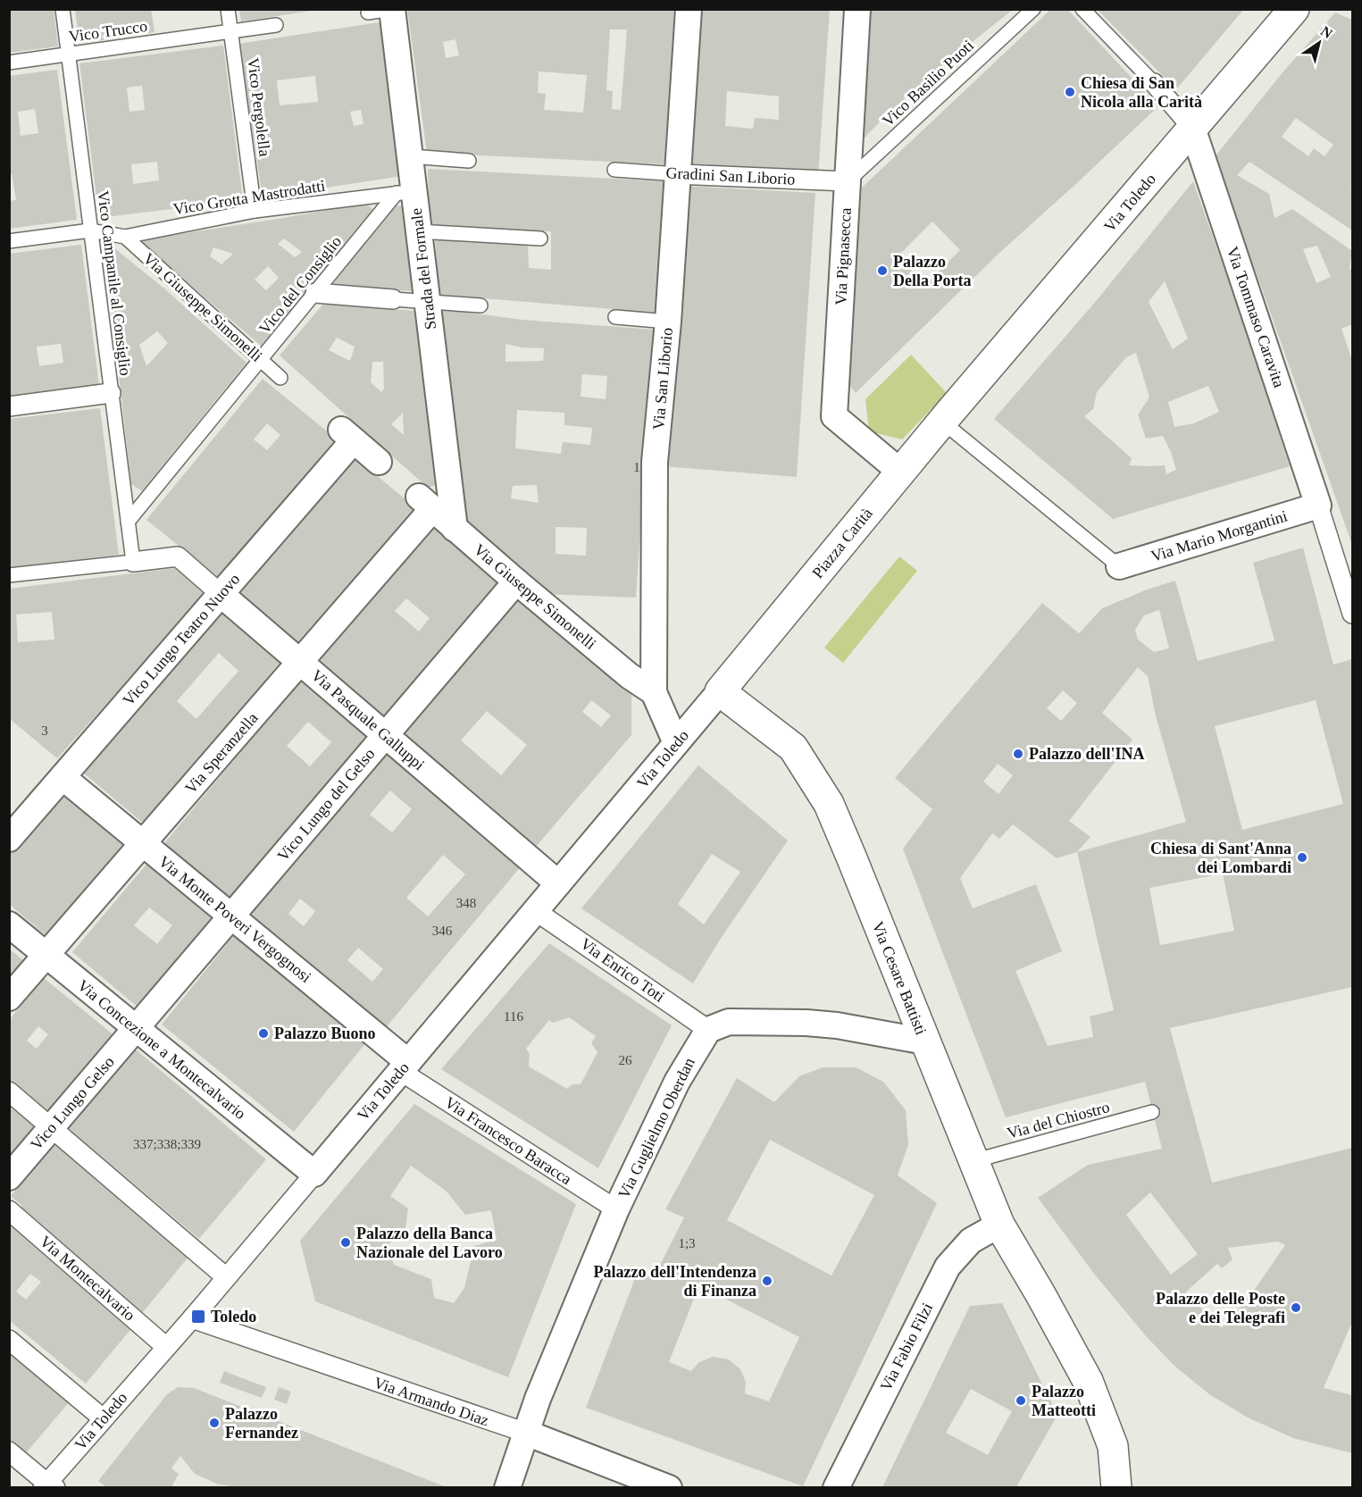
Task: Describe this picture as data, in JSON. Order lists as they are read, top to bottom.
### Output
{
  "streets": {
    "main road": ["Via Toledo", "Piazza Carità", "Via Cesare Battisti"],
    "street": [
      "Gradini San Liborio",
      "Via Pignasecca",
      "Strada del Formale",
      "Via Giuseppe Simonelli",
      "Via Tommaso Caravita",
      "Via San Liborio",
      "Via Mario Morgantini",
      "Vico Lungo Teatro Nuovo",
      "Via Pasquale Galluppi",
      "Via Speranzella",
      "Vico Lungo del Gelso",
      "Via Monte Poveri Vergognosi",
      "Via Enrico Toti",
      "Via Concezione a Montecalvario",
      "Vico Lungo Gelso",
      "Via Guglielmo Oberdan",
      "Via Francesco Baracca",
      "Via Montecalvario",
      "Via Fabio Filzi",
      "Via Armando Diaz"
    ],
    "lane": [
      "Vico Trucco",
      "Vico Basilio Puoti",
      "Vico Pergolella",
      "Vico Grotta Mastrodatti",
      "Vico Campanile al Consiglio",
      "Vico del Consiglio",
      "Via del Chiostro"
    ]
  },
  "crossings": [
    ["Vico Trucco", "Vico Pergolella"],
    ["Vico Trucco", "Vico Campanile al Consiglio"],
    ["Vico Basilio Puoti", "Gradini San Liborio"],
    ["Vico Basilio Puoti", "Via Pignasecca"],
    ["Vico Pergolella", "Vico Grotta Mastrodatti"],
    ["Gradini San Liborio", "Via Pignasecca"],
    ["Gradini San Liborio", "Via San Liborio"],
    ["Vico Grotta Mastrodatti", "Strada del Formale"],
    ["Vico Grotta Mastrodatti", "Vico Campanile al Consiglio"],
    ["Vico Grotta Mastrodatti", "Vico del Consiglio"],
    ["Vico Grotta Mastrodatti", "Via Giuseppe Simonelli"],
    ["Via Toledo", "Via Tommaso Caravita"],
    ["Via Toledo", "Via San Liborio"],
    ["Via Toledo", "Piazza Carità"],
    ["Via Toledo", "Via Pasquale Galluppi"],
    ["Via Toledo", "Via Monte Poveri Vergognosi"],
    ["Via Toledo", "Via Enrico Toti"],
    ["Via Toledo", "Via Cesare Battisti"],
    ["Via Toledo", "Via Concezione a Montecalvario"],
    ["Via Toledo", "Via Francesco Baracca"],
    ["Via Toledo", "Via Montecalvario"],
    ["Via Toledo", "Via Armando Diaz"],
    ["Via Pignasecca", "Piazza Carità"],
    ["Strada del Formale", "Vico del Consiglio"],
    ["Strada del Formale", "Via Giuseppe Simonelli"],
    ["Vico Campanile al Consiglio", "Vico del Consiglio"],
    ["Vico Campanile al Consiglio", "Via Pasquale Galluppi"],
    ["Vico del Consiglio", "Via Giuseppe Simonelli"],
    ["Via Giuseppe Simonelli", "Via San Liborio"],
    ["Via Giuseppe Simonelli", "Via Speranzella"],
    ["Via Giuseppe Simonelli", "Vico Lungo del Gelso"],
    ["Via Tommaso Caravita", "Via Mario Morgantini"],
    ["Piazza Carità", "Via Cesare Battisti"],
    ["Vico Lungo Teatro Nuovo", "Via Pasquale Galluppi"],
    ["Vico Lungo Teatro Nuovo", "Via Monte Poveri Vergognosi"],
    ["Via Pasquale Galluppi", "Via Speranzella"],
    ["Via Pasquale Galluppi", "Vico Lungo del Gelso"],
    ["Via Speranzella", "Via Monte Poveri Vergognosi"],
    ["Via Speranzella", "Via Concezione a Montecalvario"],
    ["Vico Lungo del Gelso", "Via Monte Poveri Vergognosi"],
    ["Vico Lungo del Gelso", "Via Concezione a Montecalvario"],
    ["Vico Lungo del Gelso", "Vico Lungo Gelso"],
    ["Via Monte Poveri Vergognosi", "Via Francesco Baracca"],
    ["Via Enrico Toti", "Via Guglielmo Oberdan"],
    ["Via Cesare Battisti", "Via del Chiostro"],
    ["Via Cesare Battisti", "Via Fabio Filzi"],
    ["Via Concezione a Montecalvario", "Vico Lungo Gelso"],
    ["Via Guglielmo Oberdan", "Via Francesco Baracca"],
    ["Via Guglielmo Oberdan", "Via Armando Diaz"]
  ],
  "places": {
    "other": [
      "Chiesa di San Nicola alla Carità",
      "Palazzo Della Porta",
      "Palazzo dell'INA",
      "Chiesa di Sant'Anna dei Lombardi",
      "Palazzo Buono",
      "Palazzo della Banca Nazionale del Lavoro",
      "Palazzo dell'Intendenza di Finanza",
      "Palazzo delle Poste e dei Telegrafi",
      "Palazzo Matteotti",
      "Palazzo Fernandez"
    ],
    "transit": ["Toledo"]
  },
  "house_numbers": [
    "1",
    "3",
    "348",
    "346",
    "116",
    "26",
    "337;338;339",
    "1;3"
  ],
  "north": "top right"
}
